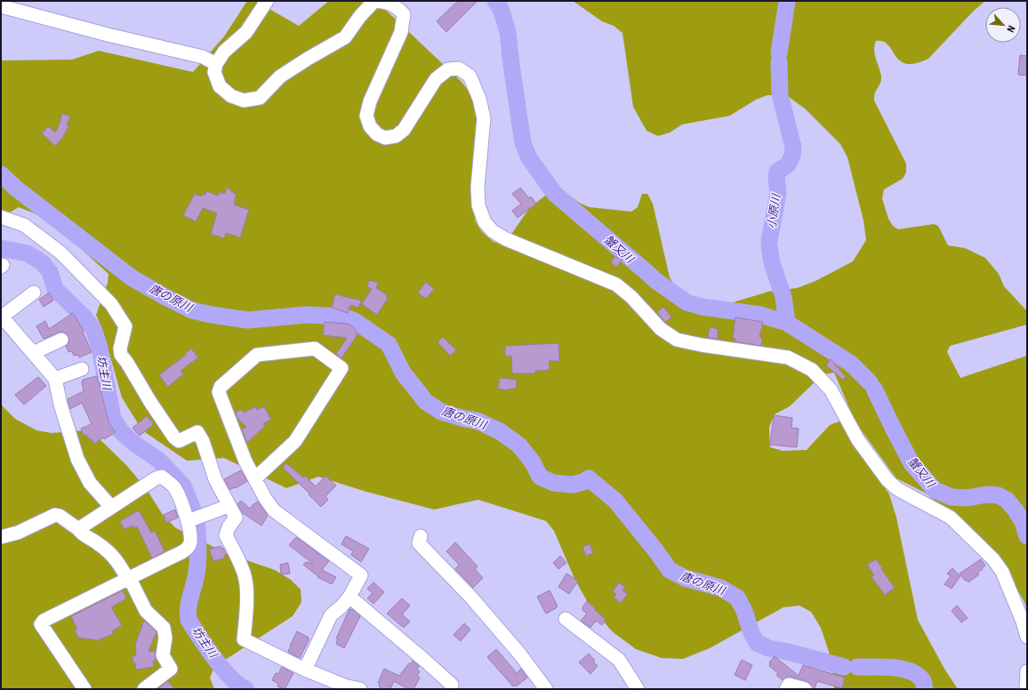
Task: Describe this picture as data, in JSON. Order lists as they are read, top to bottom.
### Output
{
  "water": [
    "小原川",
    "蟹又川",
    "唐の原川",
    "坊主川"
  ],
  "north": "bottom right"
}
